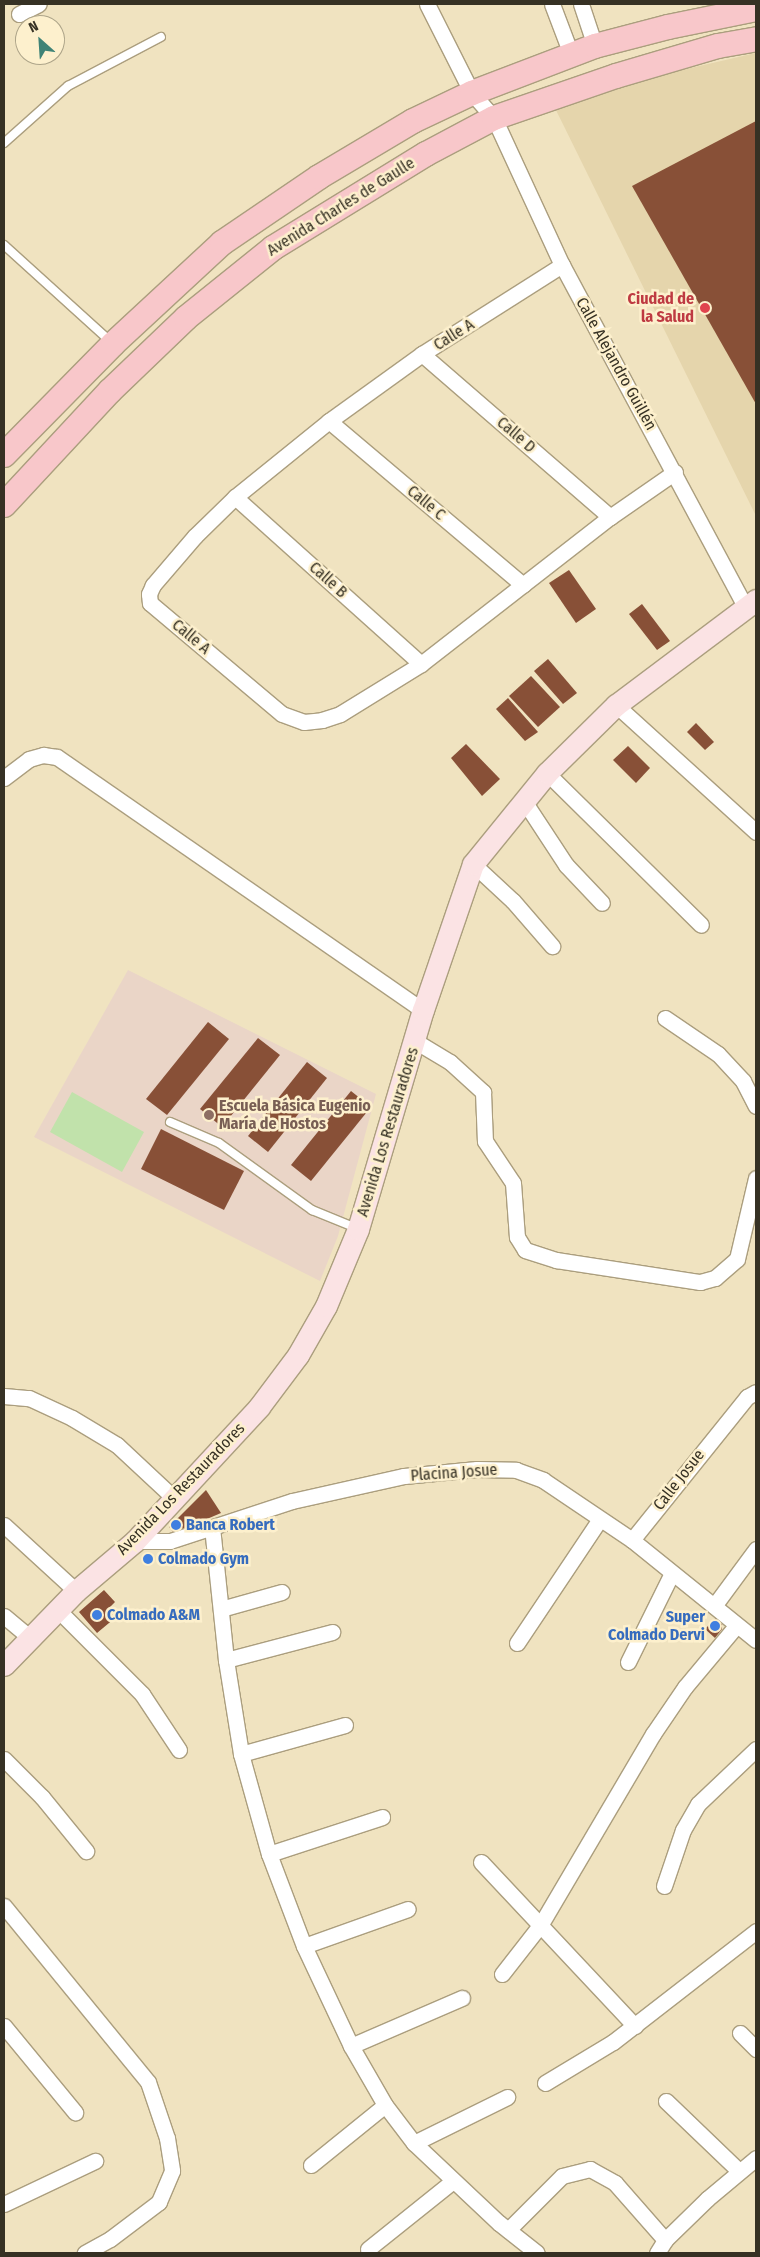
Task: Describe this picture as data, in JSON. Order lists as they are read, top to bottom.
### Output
{
  "streets": {
    "main road": ["Avenida Charles de Gaulle"],
    "street": [
      "Calle A",
      "Calle Alejandro Guillén",
      "Calle D",
      "Calle C",
      "Calle B",
      "Avenida Los Restauradores",
      "Placina Josue",
      "Calle Josue"
    ]
  },
  "crossings": [
    ["Avenida Charles de Gaulle", "Calle Alejandro Guillén"],
    ["Calle A", "Calle Alejandro Guillén"],
    ["Calle A", "Calle D"],
    ["Calle A", "Calle C"],
    ["Calle A", "Calle B"],
    ["Calle Alejandro Guillén", "Avenida Los Restauradores"],
    ["Avenida Los Restauradores", "Placina Josue"],
    ["Placina Josue", "Calle Josue"]
  ],
  "places": [
    "Ciudad de la Salud",
    "Escuela Básica Eugenio María de Hostos",
    "Banca Robert",
    "Colmado Gym",
    "Colmado A&M",
    "Super Colmado Dervi"
  ],
  "north": "top left"
}
